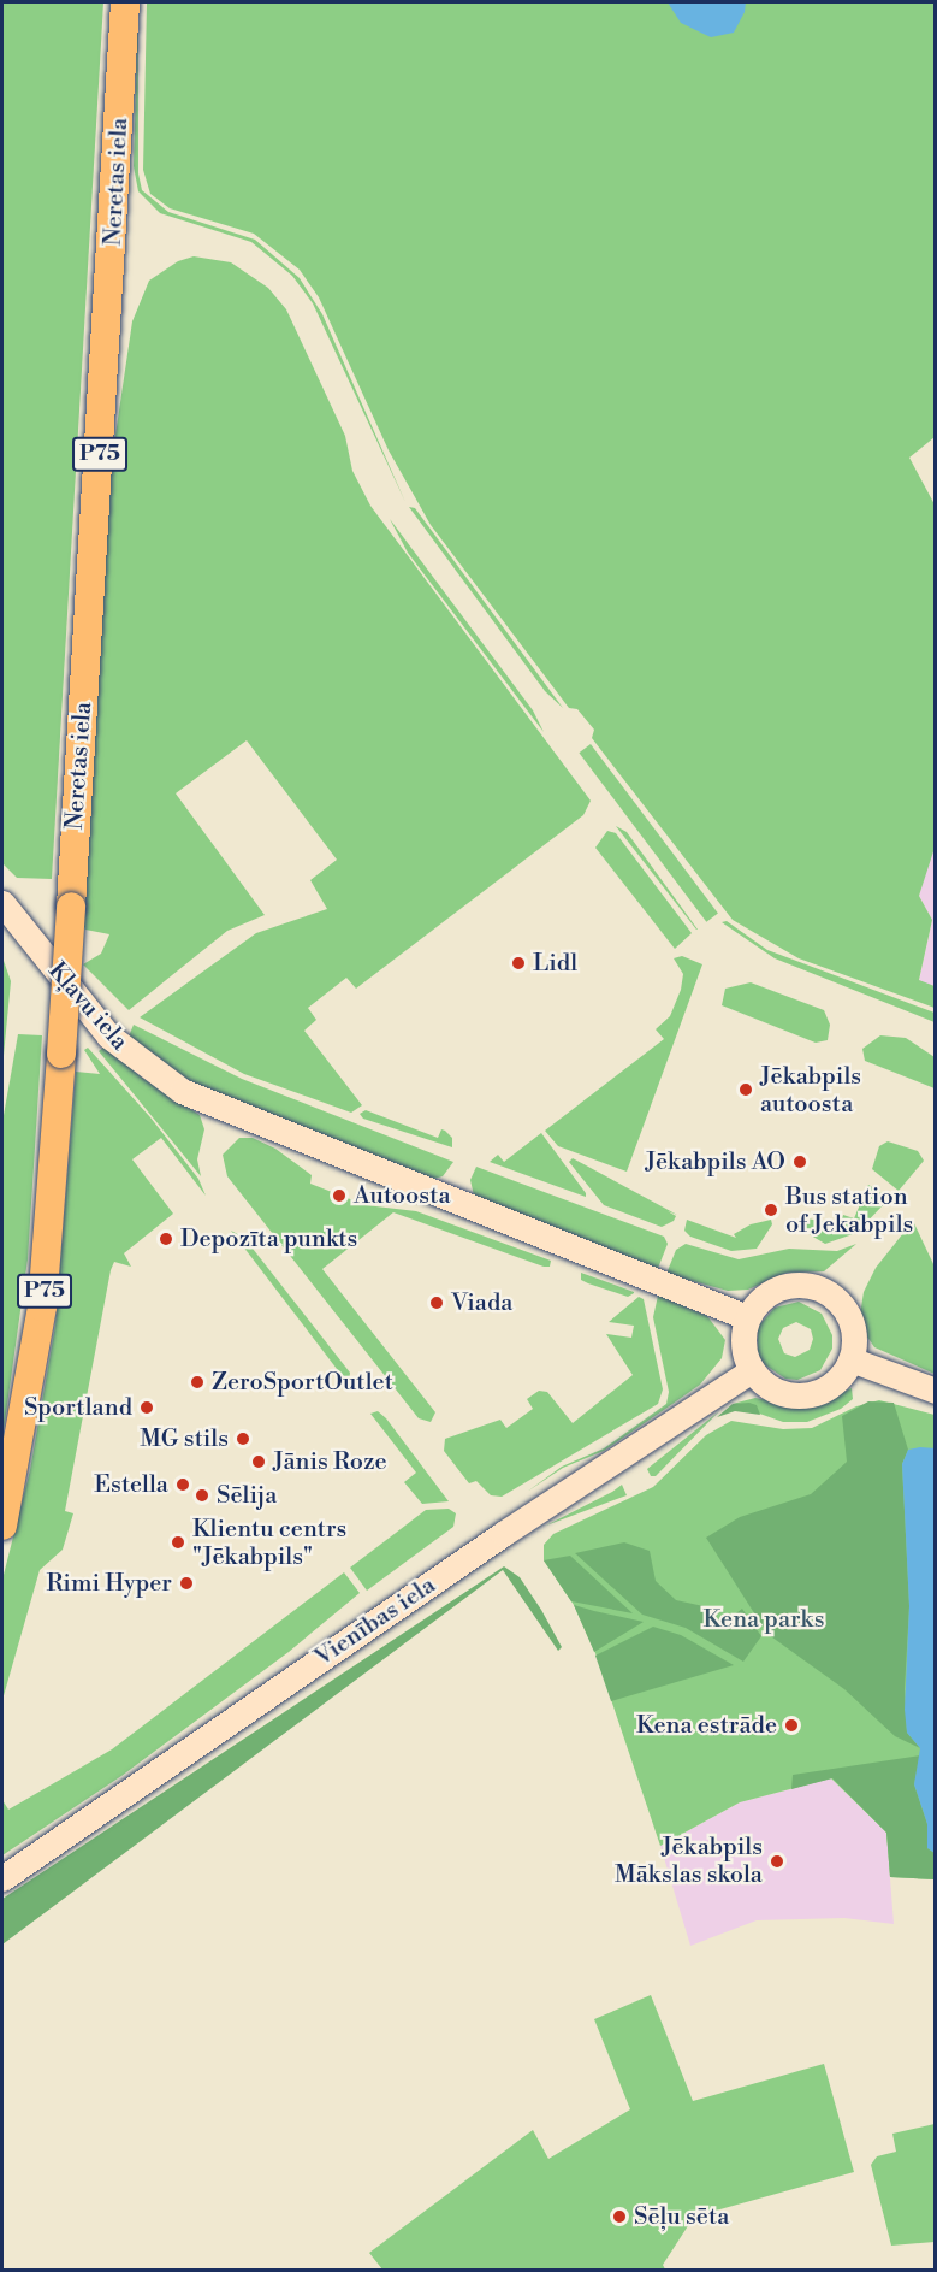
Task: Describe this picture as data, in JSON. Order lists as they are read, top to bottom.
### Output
{
  "streets": {
    "main road": [
      "Neretas iela",
      "P75",
      "Kļavu iela",
      "Vienības iela"
    ]
  },
  "crossings": [
    ["Kļavu iela", "Vienības iela"]
  ],
  "parks": ["Kena parks"],
  "places": [
    "Lidl",
    "Jēkabpils autoosta",
    "Jēkabpils AO",
    "Autoosta",
    "Bus station of Jekabpils",
    "Depozīta punkts",
    "Viada",
    "ZeroSportOutlet",
    "Sportland",
    "MG stils",
    "Jānis Roze",
    "Estella",
    "Sēlija",
    "Klientu centrs \"Jēkabpils\"",
    "Rimi Hyper",
    "Kena estrāde",
    "Jēkabpils Mākslas skola",
    "Sēļu sēta"
  ]
}
